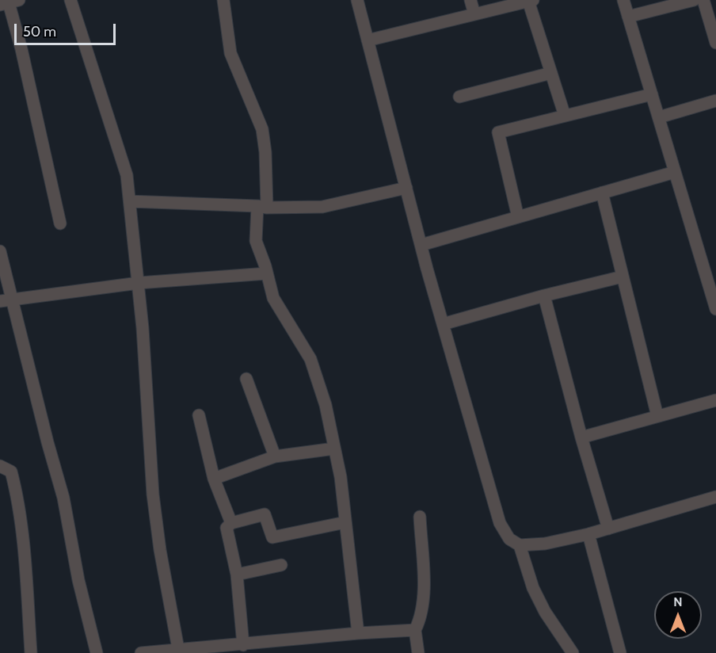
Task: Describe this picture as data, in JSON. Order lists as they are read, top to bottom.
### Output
{
  "scale_bar": "50 m",
  "north": "top"
}
